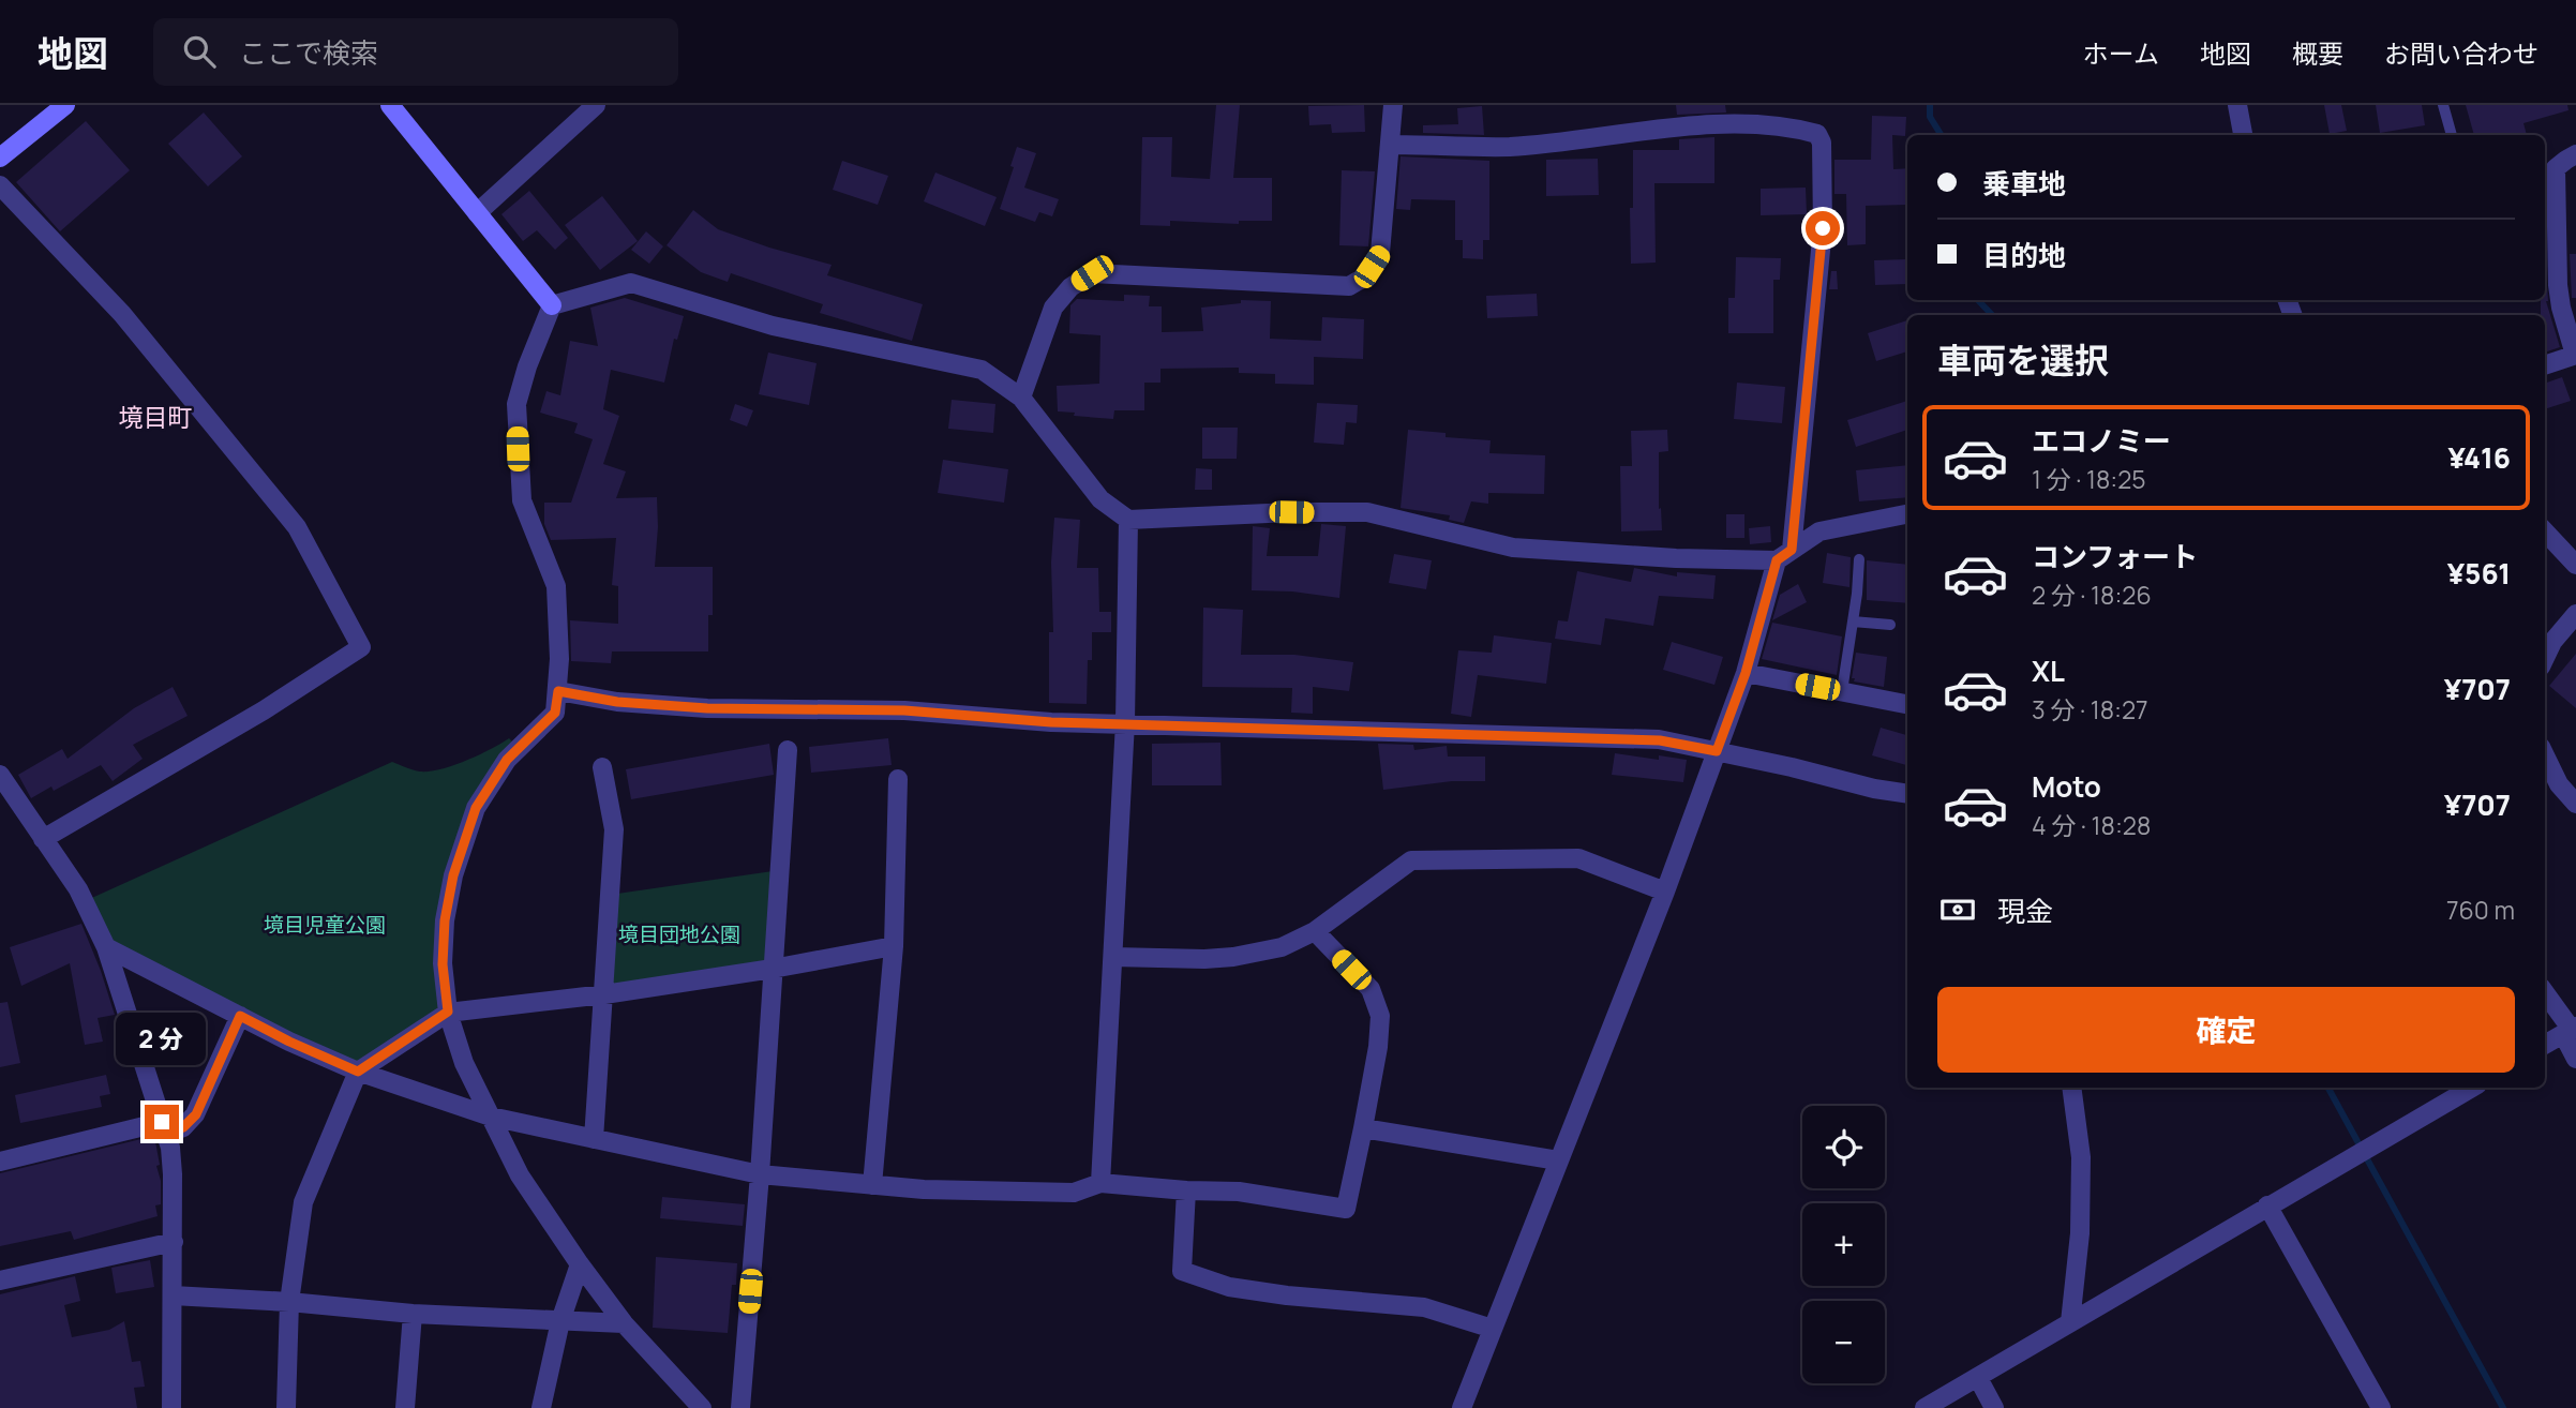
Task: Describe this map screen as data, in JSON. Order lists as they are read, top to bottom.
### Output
{
  "districts": ["境目町"],
  "parks": ["境目児童公園", "境目団地公園"],
  "page": {
    "header": "地図",
    "search": "ここで検索",
    "nav": [
      "ホーム",
      "地図",
      "概要",
      "お問い合わせ"
    ],
    "banner": ["乗車地", "目的地"],
    "heading": "車両を選択",
    "list": [
      {
        "name": "エコノミー",
        "note": "1 分 · 18:25",
        "value": "¥416"
      },
      {
        "name": "コンフォート",
        "note": "2 分 · 18:26",
        "value": "¥561"
      },
      {
        "name": "XL",
        "note": "3 分 · 18:27",
        "value": "¥707"
      },
      {
        "name": "Moto",
        "note": "4 分 · 18:28",
        "value": "¥707"
      }
    ],
    "pay": ["現金", "760 m"],
    "buttons": "確定",
    "bubble": "2 分",
    "map_buttons": ["+", "−"]
  }
}
